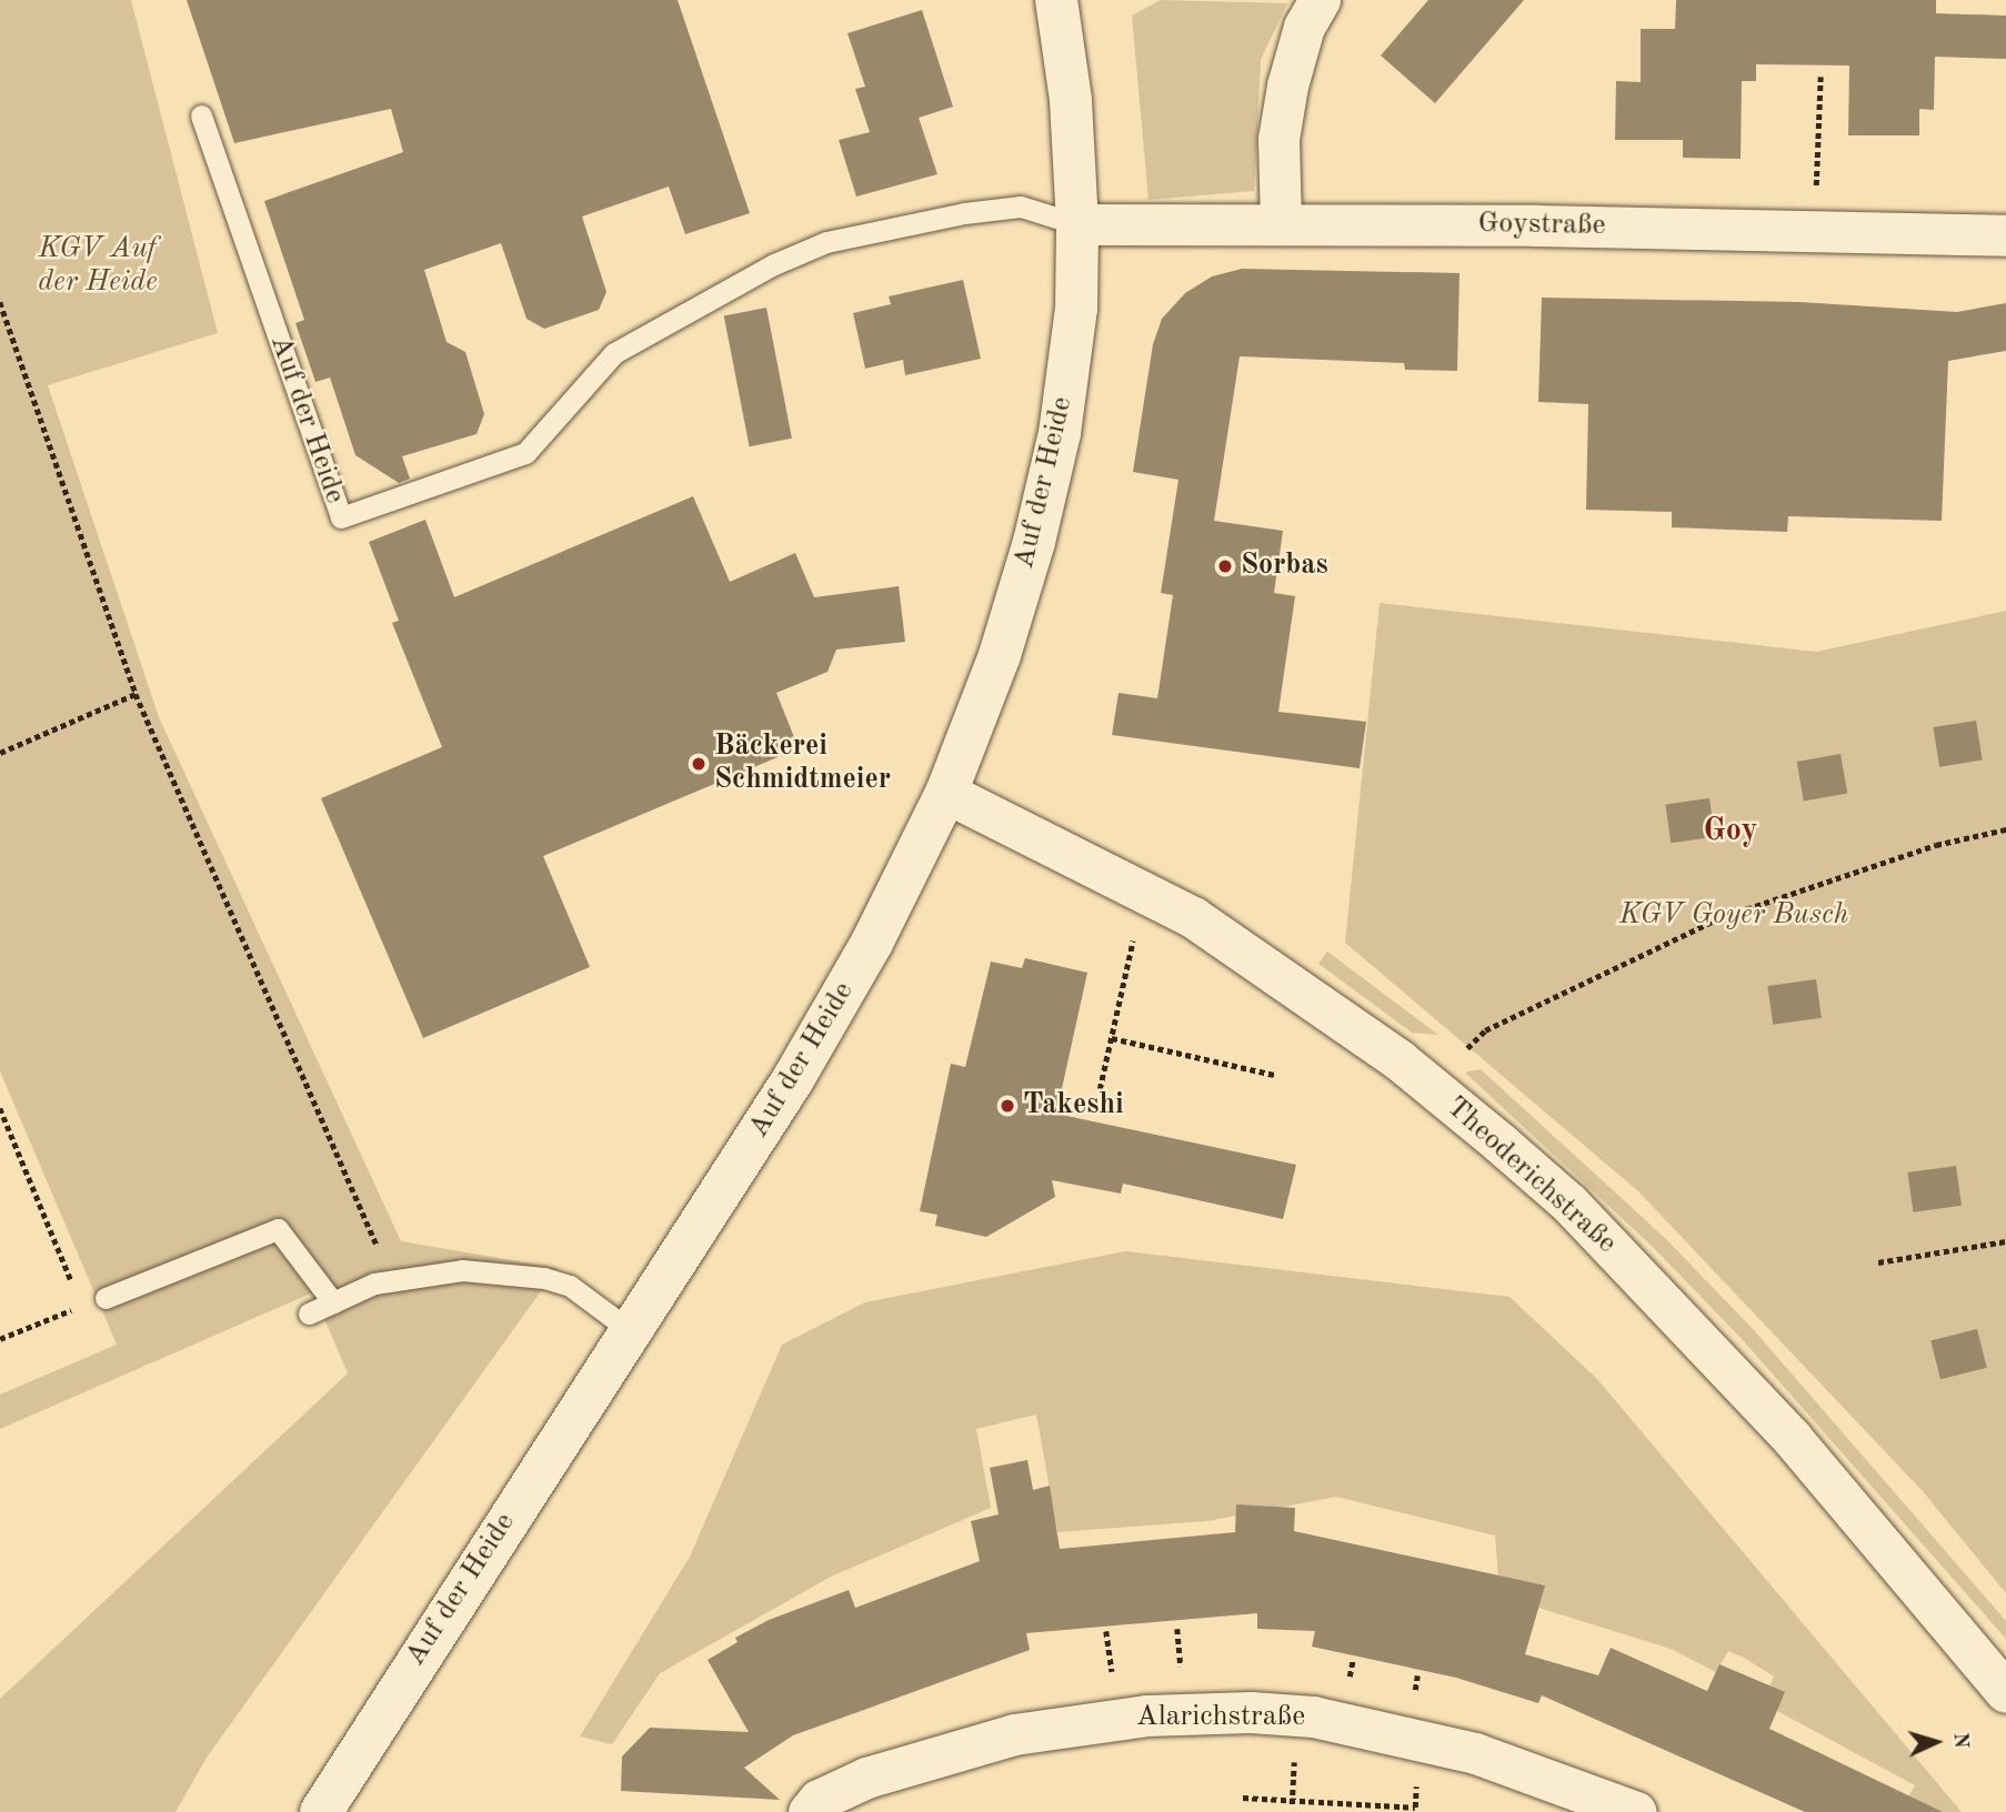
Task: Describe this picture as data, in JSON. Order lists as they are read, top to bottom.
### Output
{
  "streets": {
    "main road": ["Auf der Heide"],
    "street": ["Goystraße", "Theoderichstraße", "Alarichstraße"]
  },
  "crossings": [
    ["Goystraße", "Auf der Heide"],
    ["Auf der Heide", "Theoderichstraße"]
  ],
  "districts": ["Goy"],
  "parks": ["KGV Auf der Heide", "KGV Goyer Busch"],
  "places": ["Sorbas", "Bäckerei Schmidtmeier", "Takeshi"],
  "north": "right"
}
